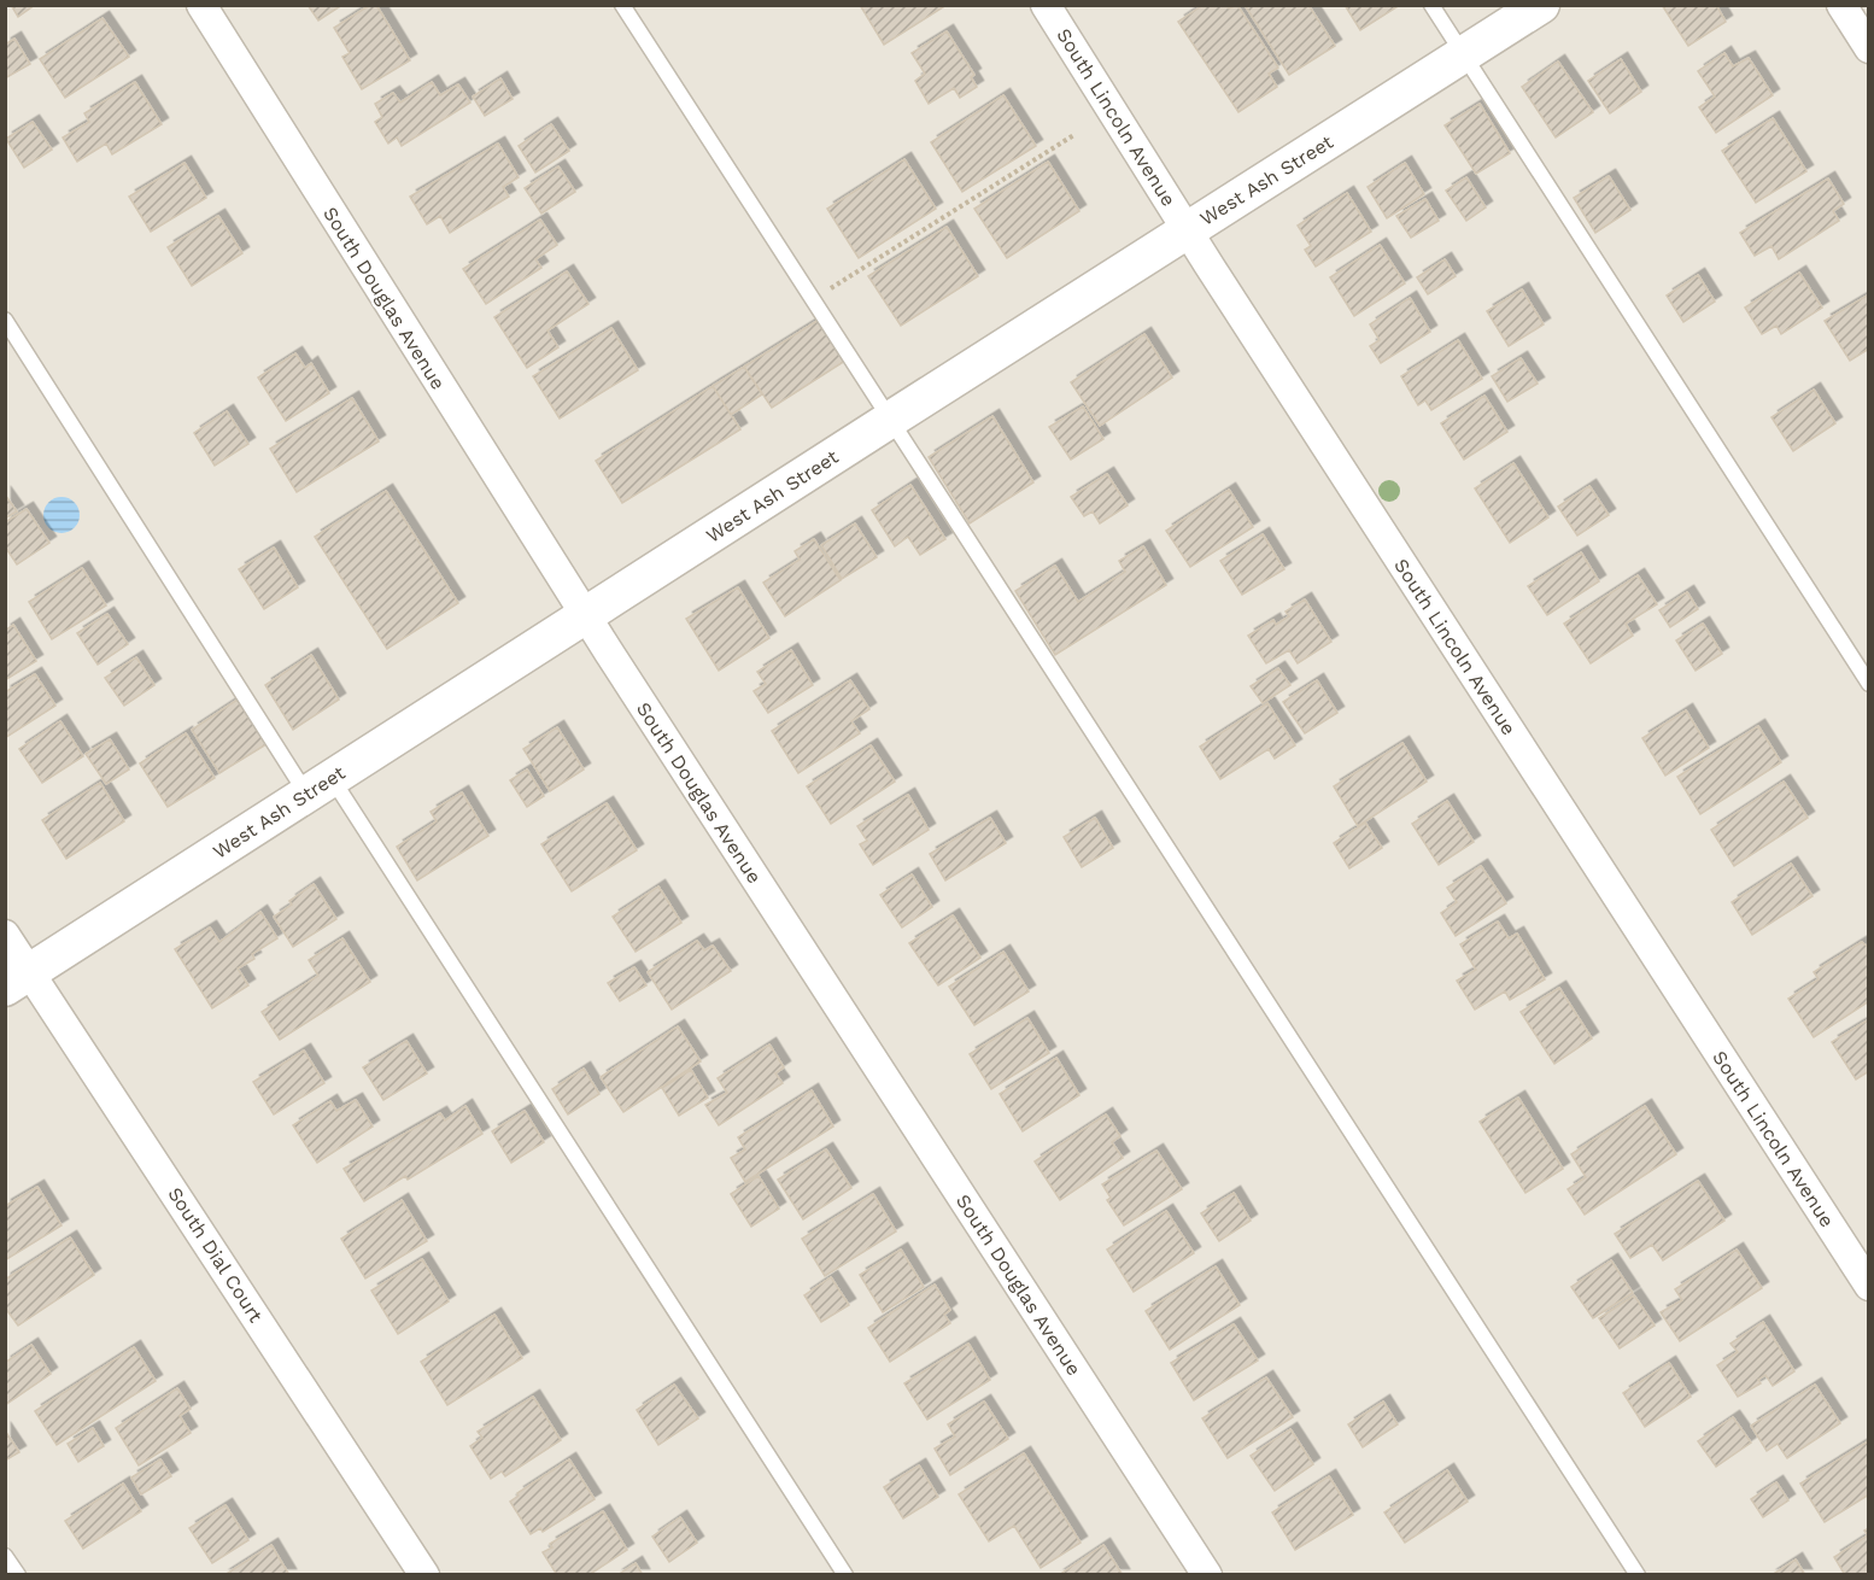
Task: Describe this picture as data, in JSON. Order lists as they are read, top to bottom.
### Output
{
  "streets": {
    "street": [
      "South Lincoln Avenue",
      "West Ash Street",
      "South Douglas Avenue",
      "South Dial Court"
    ]
  },
  "crossings": [
    ["South Lincoln Avenue", "West Ash Street"],
    ["West Ash Street", "South Douglas Avenue"],
    ["West Ash Street", "South Dial Court"]
  ]
}
